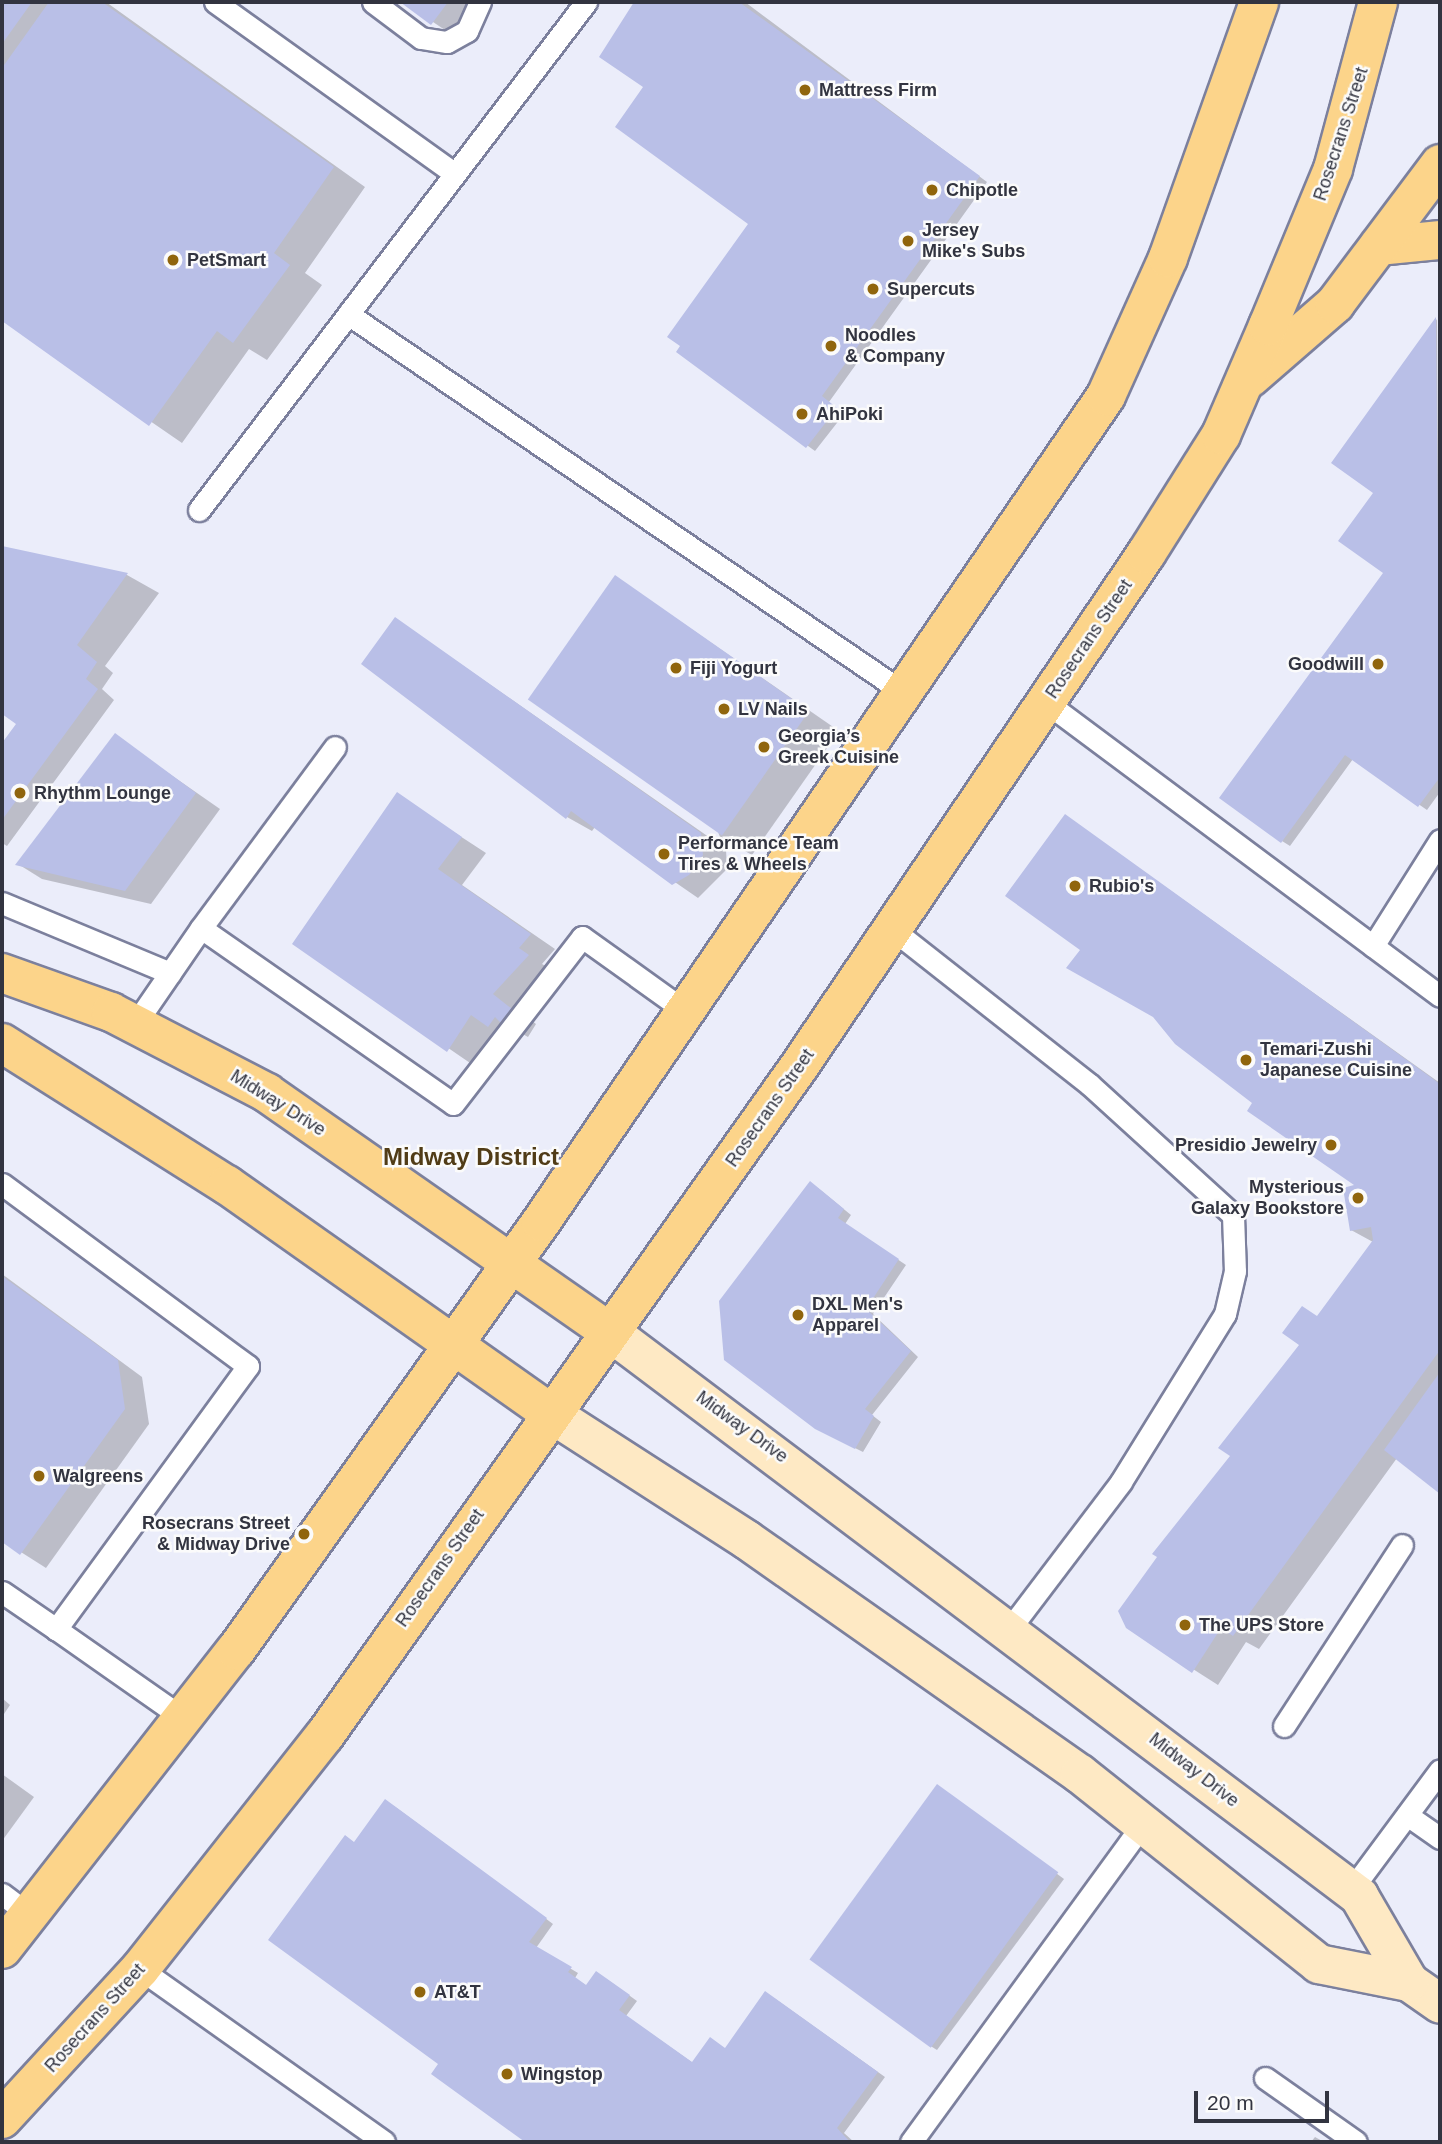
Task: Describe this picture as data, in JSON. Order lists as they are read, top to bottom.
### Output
{
  "streets": {
    "main road": ["Rosecrans Street", "Midway Drive"]
  },
  "crossings": [
    ["Rosecrans Street", "Midway Drive"]
  ],
  "districts": ["Midway District"],
  "places": [
    "Mattress Firm",
    "Chipotle",
    "Jersey Mike's Subs",
    "PetSmart",
    "Supercuts",
    "Noodles & Company",
    "AhiPoki",
    "Goodwill",
    "Fiji Yogurt",
    "LV Nails",
    "Georgia’s Greek Cuisine",
    "Rhythm Lounge",
    "Performance Team Tires & Wheels",
    "Rubio's",
    "Temari-Zushi Japanese Cuisine",
    "Presidio Jewelry",
    "Mysterious Galaxy Bookstore",
    "DXL Men's Apparel",
    "Walgreens",
    "Rosecrans Street & Midway Drive",
    "The UPS Store",
    "AT&T",
    "Wingstop"
  ],
  "scale_bar": "20 m"
}
